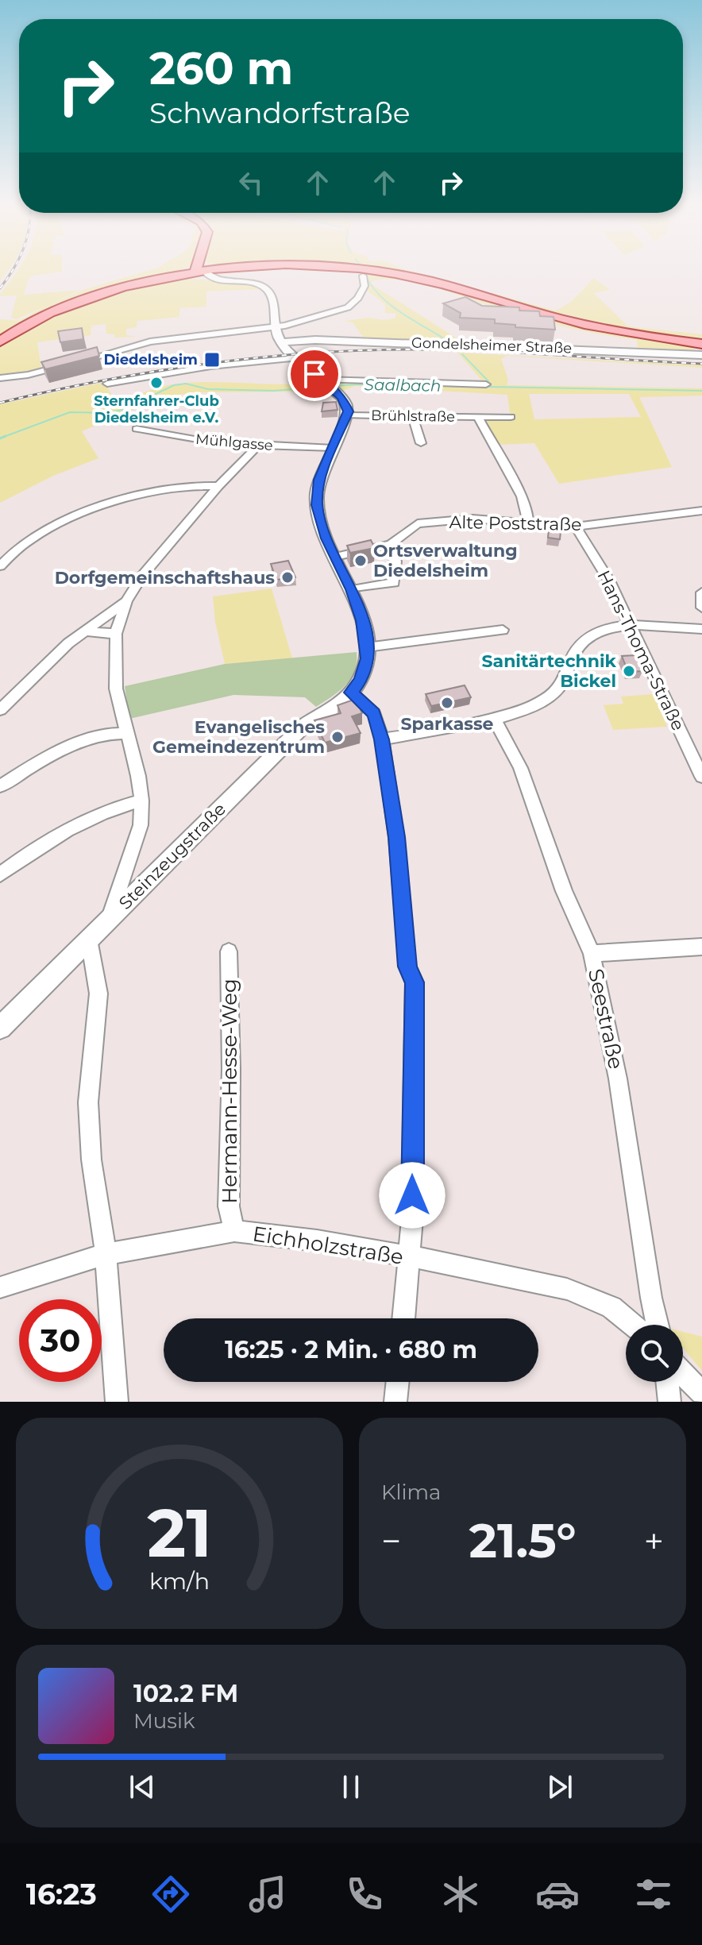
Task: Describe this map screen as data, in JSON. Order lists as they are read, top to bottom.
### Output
{
  "streets": {
    "street": [
      "Gondelsheimer Straße",
      "Brühlstraße",
      "Mühlgasse",
      "Alte Poststraße",
      "Hans-Thoma-Straße",
      "Steinzeugstraße",
      "Seestraße",
      "Hermann-Hesse-Weg",
      "Eichholzstraße"
    ]
  },
  "crossings": [
    ["Brühlstraße", "Alte Poststraße"],
    ["Alte Poststraße", "Hans-Thoma-Straße"],
    ["Hermann-Hesse-Weg", "Eichholzstraße"]
  ],
  "water": ["Saalbach"],
  "places": {
    "transit": ["Diedelsheim"],
    "other": [
      "Sternfahrer-Club Diedelsheim e.V.",
      "Ortsverwaltung Diedelsheim",
      "Dorfgemeinschaftshaus",
      "Sanitärtechnik Bickel",
      "Sparkasse",
      "Evangelisches Gemeindezentrum"
    ]
  },
  "page": {
    "turn": ["260 m", "Schwandorfstraße"],
    "limit": "30",
    "trip": "16:25 · 2 Min. · 680 m",
    "tile": "Klima",
    "heat": ["−", "21.5°", "+"],
    "song": ["102.2 FM", "Musik"],
    "tabs": "16:23",
    "gauge": ["21", "km/h"]
  }
}
